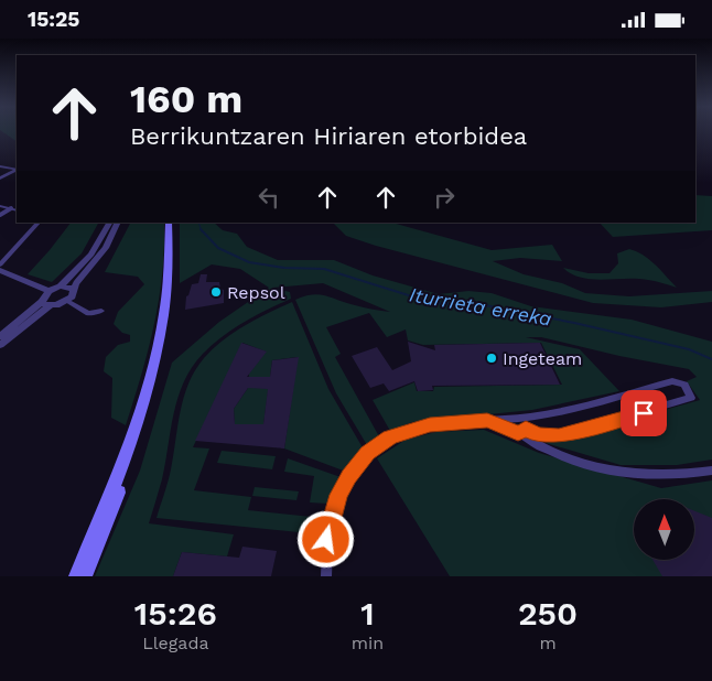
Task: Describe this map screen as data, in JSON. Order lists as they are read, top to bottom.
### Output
{
  "water": ["Iturrieta erreka"],
  "places": ["Repsol", "Ingeteam"],
  "north": "top",
  "page": {
    "status": "15:25",
    "turn": ["160 m", "Berrikuntzaren Hiriaren etorbidea"],
    "eta": [
      "15:26",
      "Llegada",
      "1",
      "min",
      "250",
      "m"
    ]
  }
}
